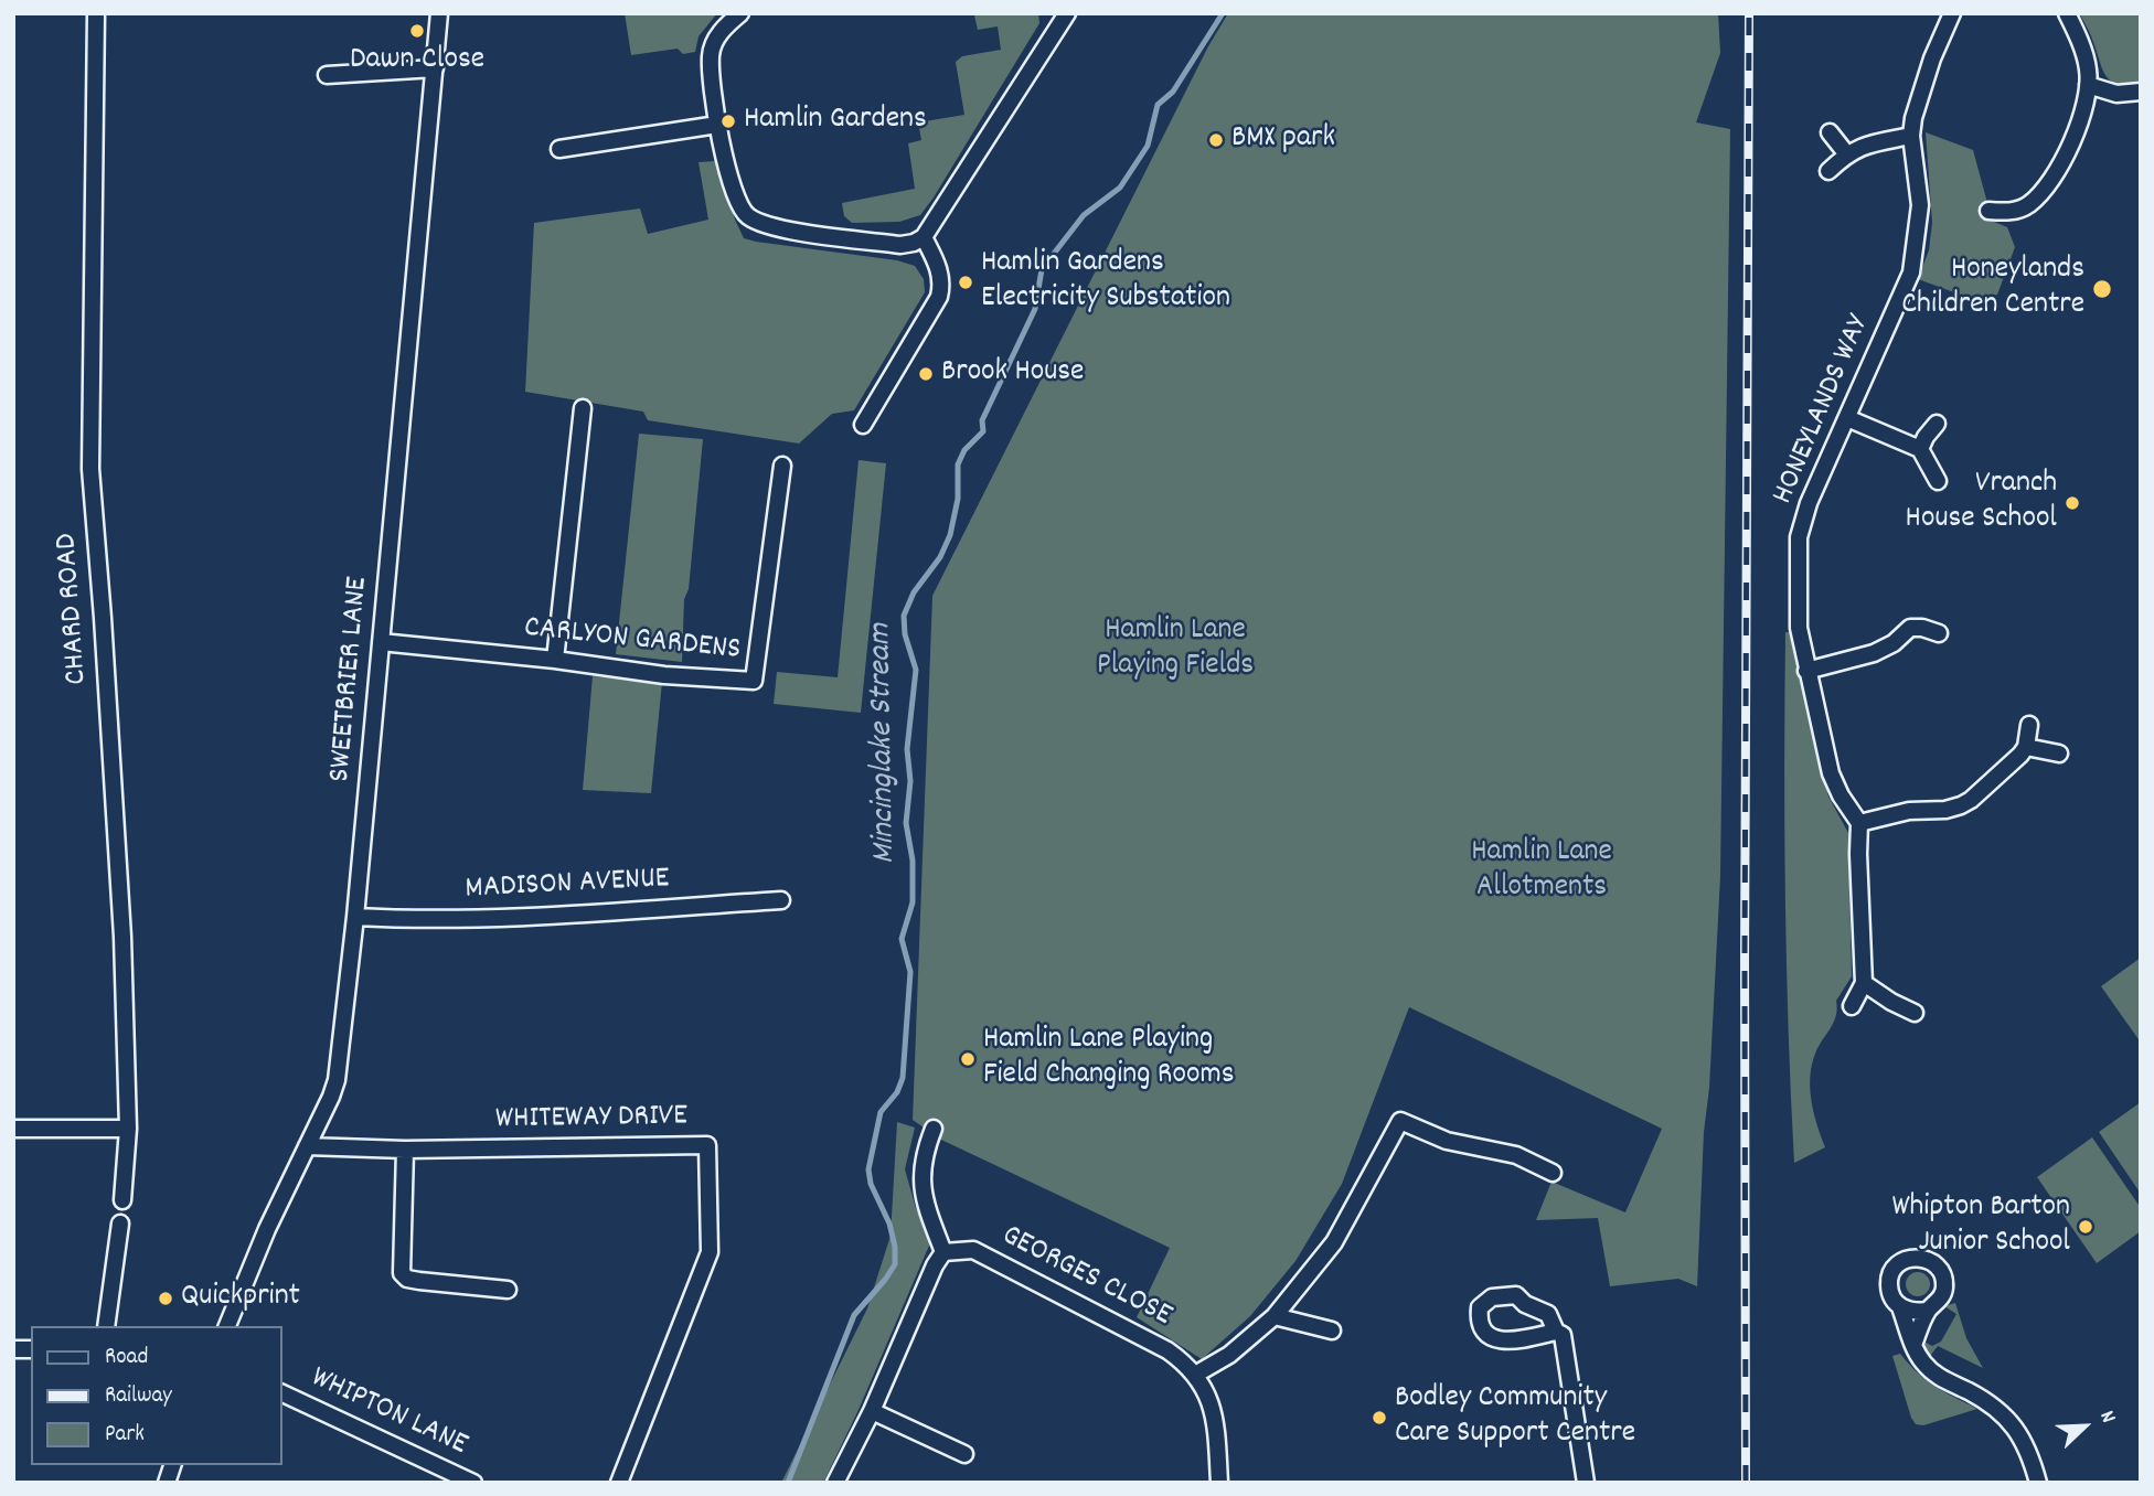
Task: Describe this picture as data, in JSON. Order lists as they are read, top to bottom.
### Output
{
  "streets": {
    "street": [
      "HONEYLANDS WAY",
      "CHARD ROAD",
      "CARLYON GARDENS",
      "SWEETBRIER LANE",
      "MADISON AVENUE",
      "WHITEWAY DRIVE",
      "GEORGES CLOSE",
      "WHIPTON LANE"
    ]
  },
  "crossings": [
    ["CARLYON GARDENS", "SWEETBRIER LANE"],
    ["SWEETBRIER LANE", "MADISON AVENUE"],
    ["SWEETBRIER LANE", "WHITEWAY DRIVE"]
  ],
  "water": ["Mincinglake Stream"],
  "parks": ["Hamlin Lane Playing Fields", "Hamlin Lane Allotments"],
  "places": [
    "Dawn Close",
    "Hamlin Gardens",
    "BMX park",
    "Hamlin Gardens Electricity Substation",
    "Honeylands Children Centre",
    "Brook House",
    "Vranch House School",
    "Hamlin Lane Playing Field Changing Rooms",
    "Whipton Barton Junior School",
    "Quickprint",
    "Bodley Community Care Support Centre"
  ],
  "legend": ["Road", "Railway", "Park"],
  "north": "top right"
}
